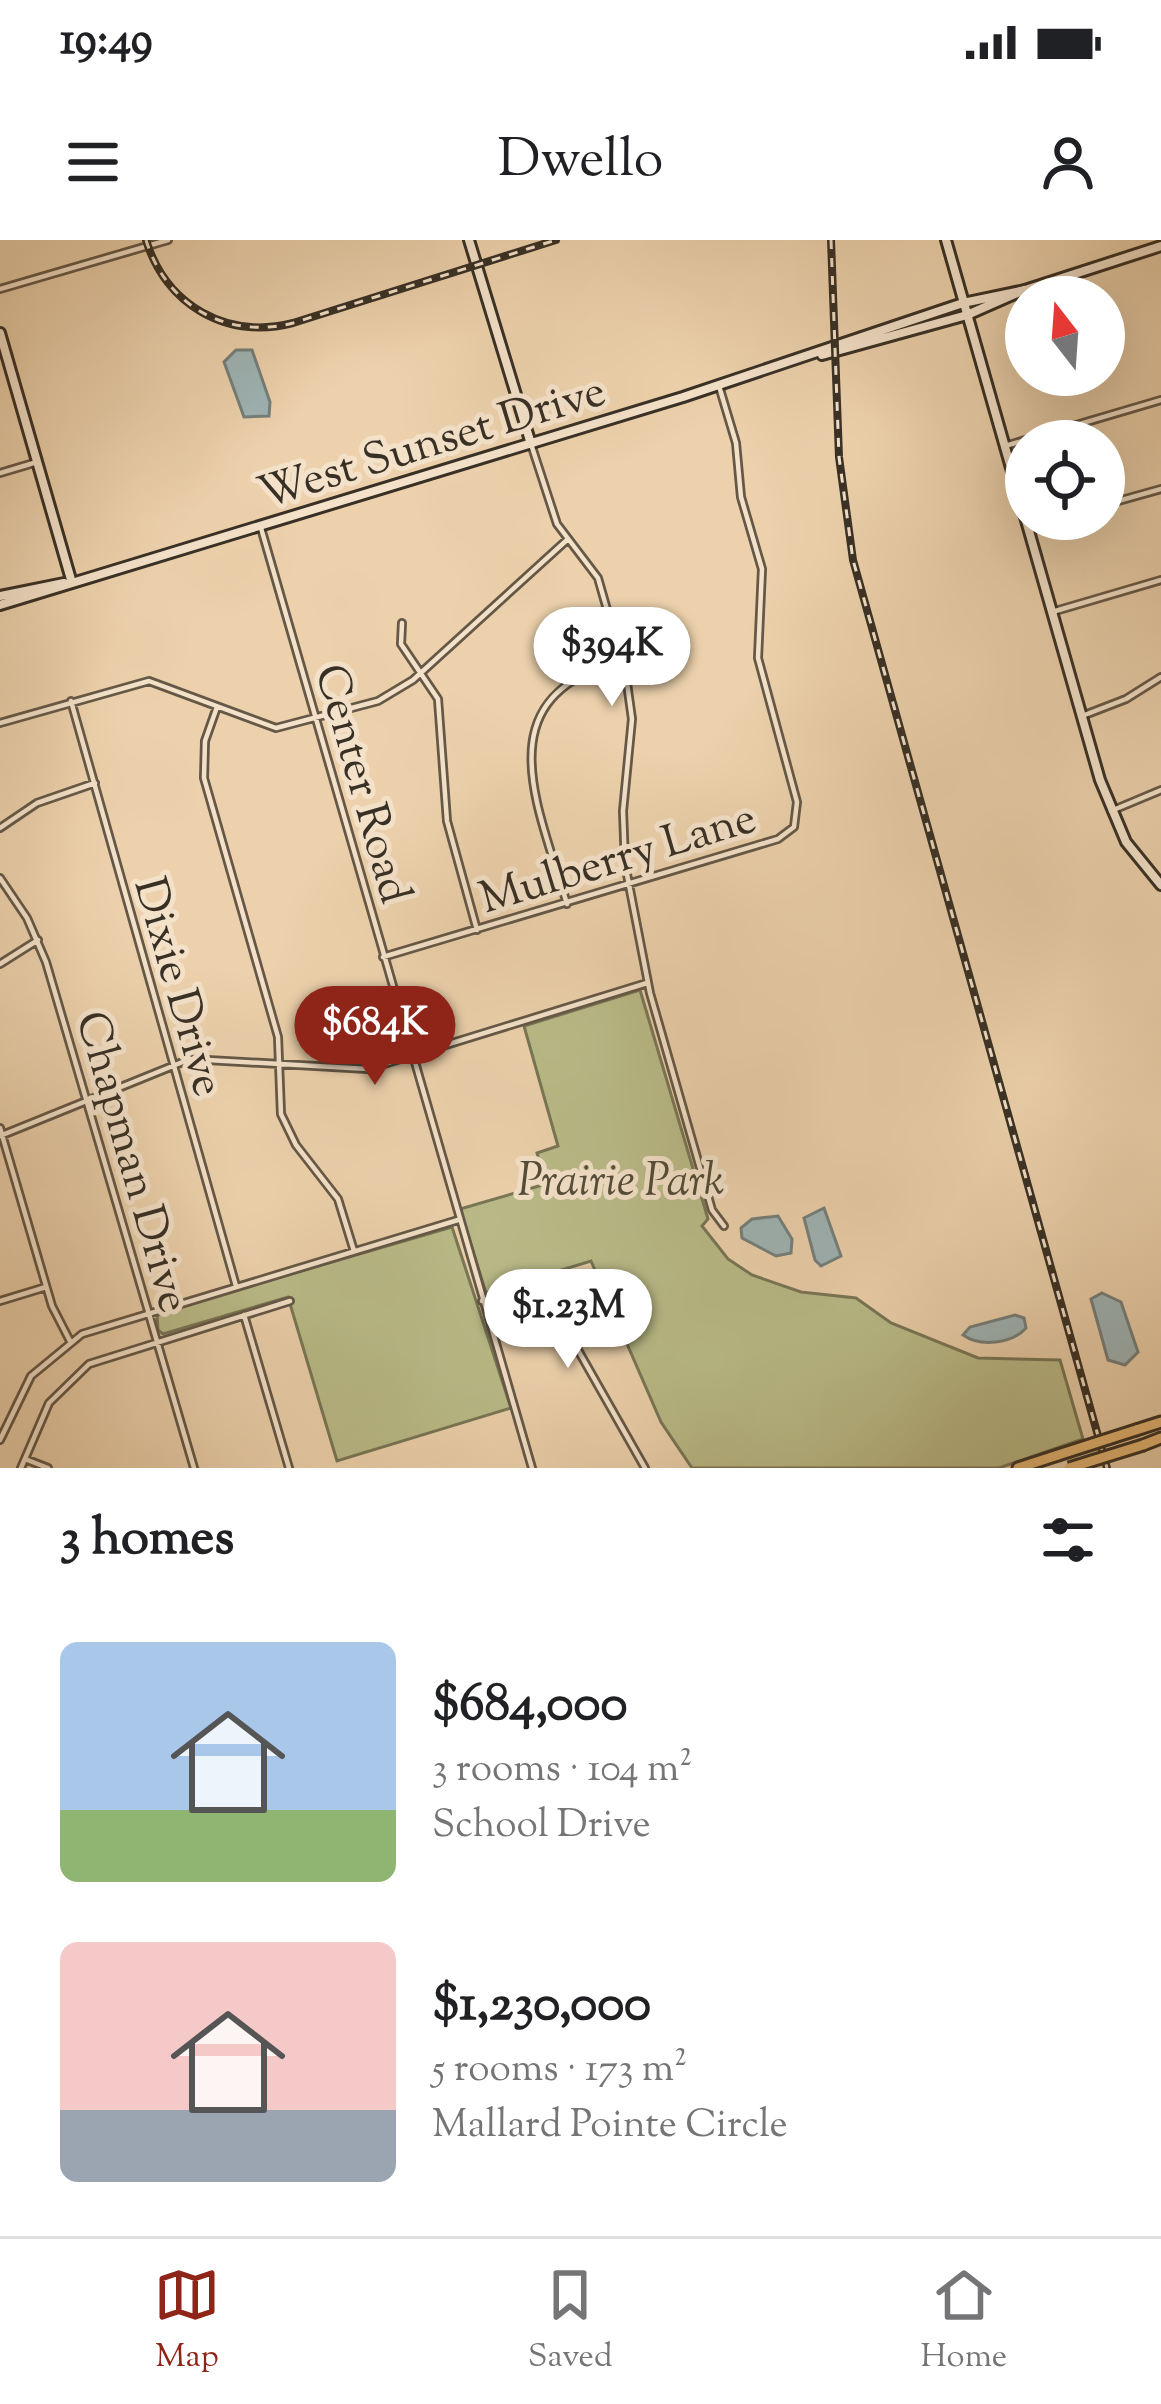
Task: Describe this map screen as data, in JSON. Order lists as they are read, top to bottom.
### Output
{
  "streets": {
    "main road": ["West Sunset Drive"],
    "street": [
      "Center Road",
      "Mulberry Lane",
      "Dixie Drive",
      "Chapman Drive"
    ]
  },
  "crossings": [
    ["West Sunset Drive", "Center Road"],
    ["West Sunset Drive", "Mulberry Lane"],
    ["Center Road", "Mulberry Lane"]
  ],
  "parks": ["Prairie Park"],
  "north": "top",
  "page": {
    "status": "19:49",
    "header": "Dwello",
    "price": ["$394K", "$684K", "$1.23M"],
    "heading": "3 homes",
    "list": [
      {
        "name": "$684,000",
        "note": "3 rooms · 104 m² · School Drive"
      },
      {
        "name": "$1,230,000",
        "note": "5 rooms · 173 m² · Mallard Pointe Circle"
      }
    ],
    "tabs": ["Map", "Saved", "Home"]
  }
}
